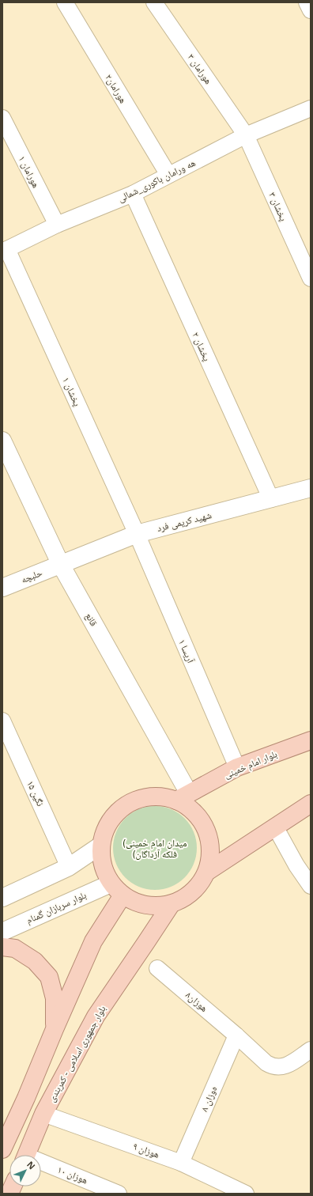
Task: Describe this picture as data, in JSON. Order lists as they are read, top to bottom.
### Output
{
  "streets": {
    "main road": [
      "شهید کریمی فرد",
      "حلبچه",
      "قانع",
      "بلوار امام خمینی",
      "بلوار سربازان گمنام",
      "بلوار جمهوری اسلامی - کمربندی"
    ],
    "street": [
      "هورامان ۳",
      "هورامان۲",
      "هورامان ۱",
      "هه ورامان باکوری_شمالی",
      "پخشان ۳",
      "پخشان ۲",
      "پخشان ۱",
      "آریسا ۱",
      "نگین ۱۵",
      "هوزان۸",
      "ەوزان ۸",
      "هوزان ۹",
      "هوزان ۱۰"
    ]
  },
  "crossings": [
    ["هورامان ۳", "هه ورامان باکوری_شمالی"],
    ["هورامان ۳", "پخشان ۳"],
    ["هورامان۲", "هه ورامان باکوری_شمالی"],
    ["هورامان ۱", "هه ورامان باکوری_شمالی"],
    ["هه ورامان باکوری_شمالی", "پخشان ۳"],
    ["هه ورامان باکوری_شمالی", "پخشان ۲"],
    ["هه ورامان باکوری_شمالی", "پخشان ۱"],
    ["پخشان ۲", "شهید کریمی فرد"],
    ["پخشان ۱", "شهید کریمی فرد"],
    ["پخشان ۱", "آریسا ۱"],
    ["شهید کریمی فرد", "حلبچه"],
    ["شهید کریمی فرد", "قانع"],
    ["شهید کریمی فرد", "آریسا ۱"],
    ["حلبچه", "قانع"],
    ["قانع", "بلوار امام خمینی"],
    ["قانع", "بلوار سربازان گمنام"],
    ["قانع", "بلوار جمهوری اسلامی - کمربندی"],
    ["آریسا ۱", "بلوار امام خمینی"],
    ["بلوار امام خمینی", "بلوار سربازان گمنام"],
    ["بلوار امام خمینی", "بلوار جمهوری اسلامی - کمربندی"],
    ["بلوار سربازان گمنام", "بلوار جمهوری اسلامی - کمربندی"],
    ["هوزان۸", "ەوزان ۸"],
    ["بلوار جمهوری اسلامی - کمربندی", "هوزان ۹"],
    ["ەوزان ۸", "هوزان ۹"]
  ],
  "parks": ["(میدان امام خمینی (فلکه آزداگان"],
  "north": "top right"
}
